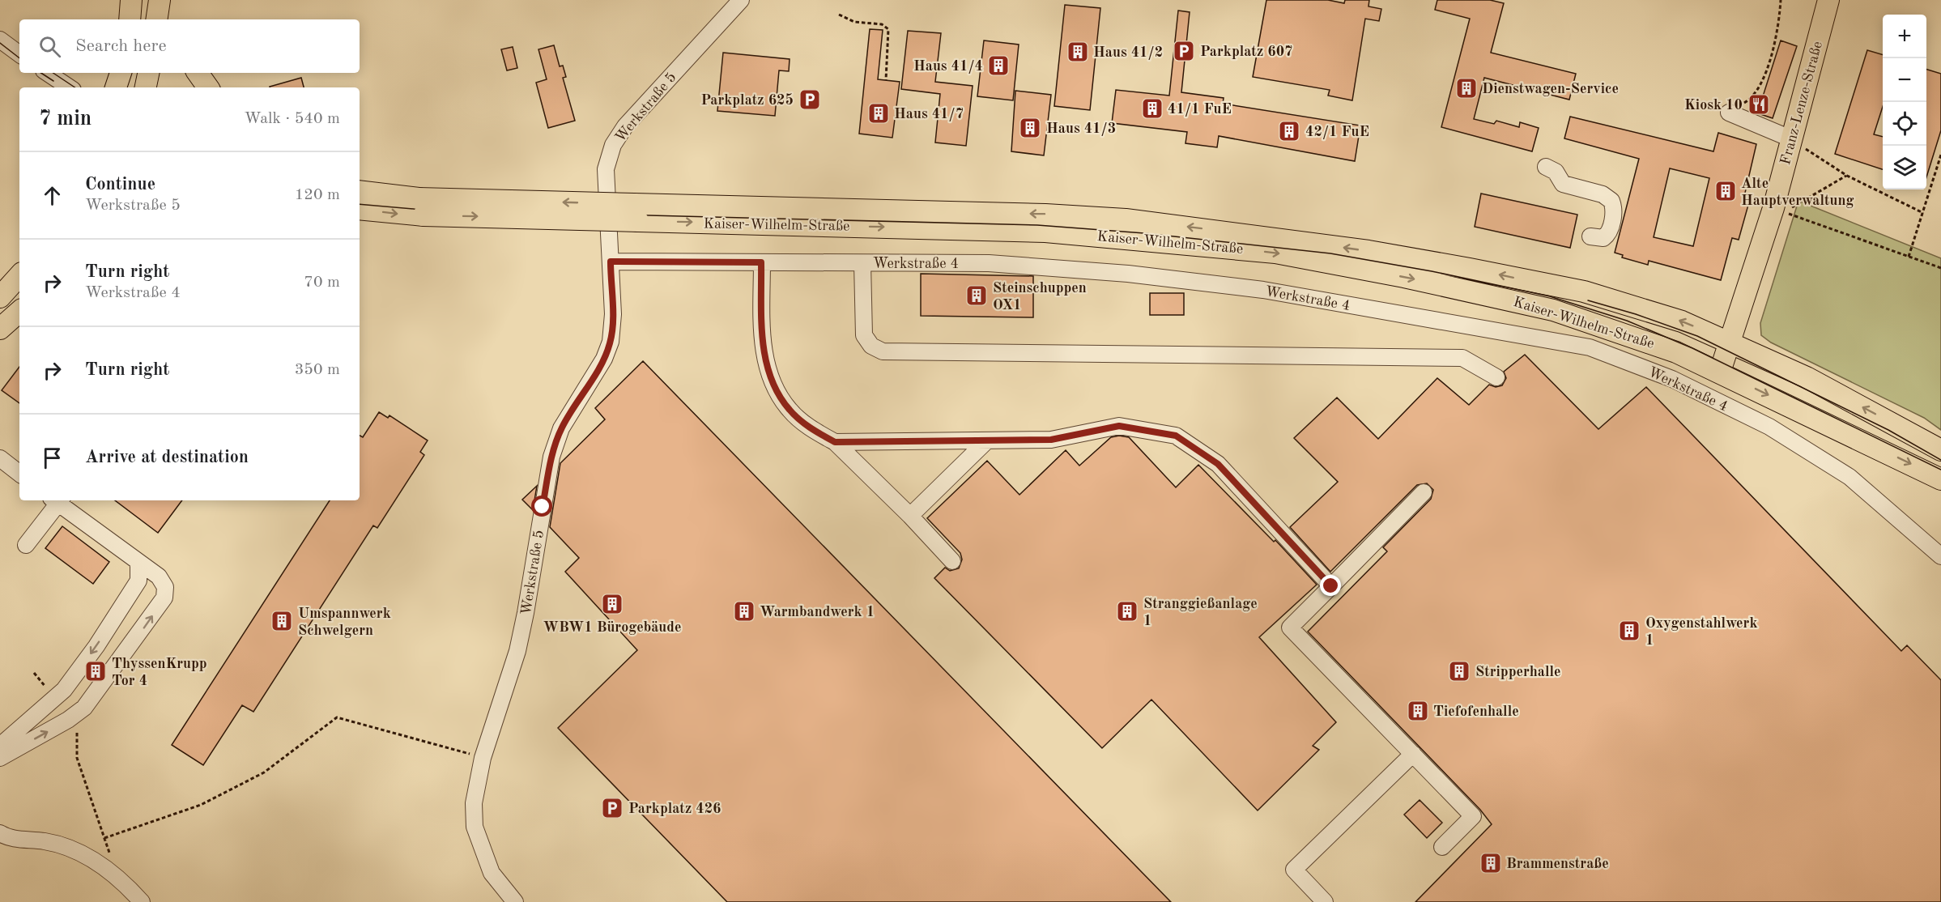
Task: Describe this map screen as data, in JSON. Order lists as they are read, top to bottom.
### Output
{
  "streets": {
    "main road": ["Franz-Lenze-Straße", "Kaiser-Wilhelm-Straße"],
    "street": ["Werkstraße 5", "Werkstraße 4"]
  },
  "crossings": [
    ["Franz-Lenze-Straße", "Kaiser-Wilhelm-Straße"],
    ["Werkstraße 5", "Werkstraße 4"]
  ],
  "places": {
    "parking": ["Parkplatz 607", "Parkplatz 625", "Parkplatz 426"],
    "building": [
      "Haus 41/2",
      "Haus 41/4",
      "Dienstwagen-Service",
      "41/1 FuE",
      "Haus 41/7",
      "Haus 41/3",
      "42/1 FuE",
      "Alte Hauptverwaltung",
      "Steinschuppen OX1",
      "WBW1 Bürogebäude",
      "Warmbandwerk 1",
      "Stranggießanlage 1",
      "Umspannwerk Schwelgern",
      "Oxygenstahlwerk 1",
      "ThyssenKrupp Tor 4",
      "Stripperhalle",
      "Tiefofenhalle",
      "Brammenstraße"
    ],
    "restaurant": ["Kiosk 10"]
  },
  "page": {
    "map_buttons": ["+", "−"],
    "search": "Search here",
    "heading": ["7 min", "Walk · 540 m"],
    "list": [
      ["Continue", "Werkstraße 5", "120 m"],
      ["Turn right", "Werkstraße 4", "70 m"],
      ["Turn right", "350 m"],
      "Arrive at destination"
    ]
  }
}
